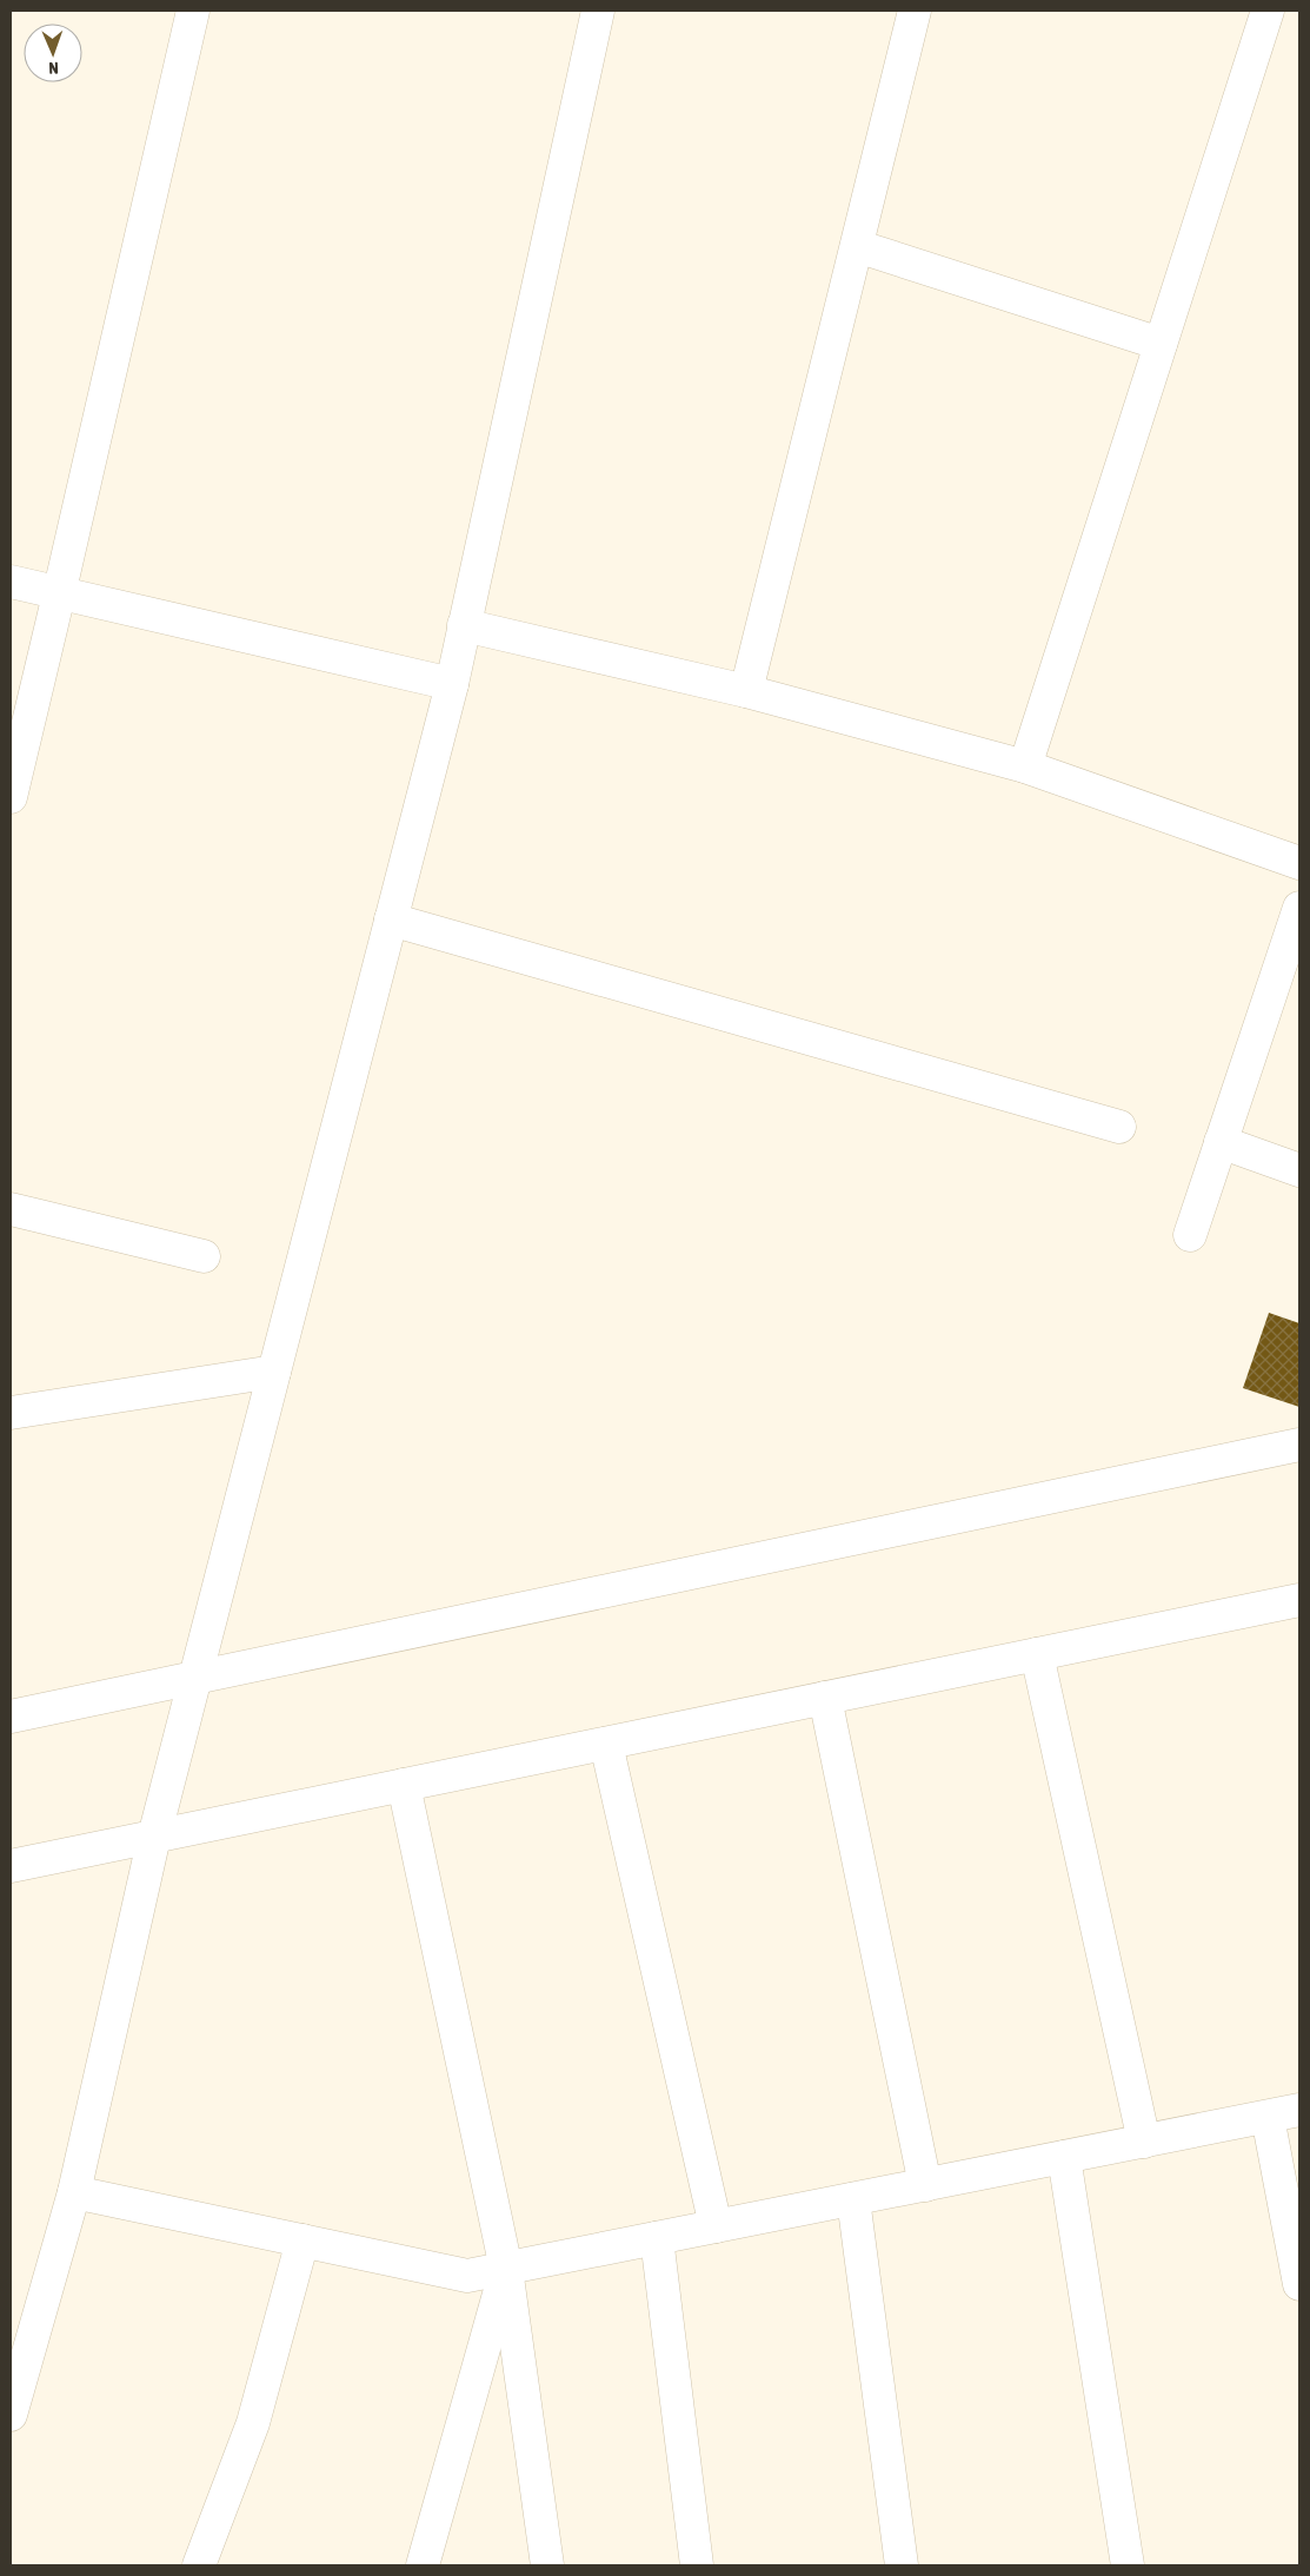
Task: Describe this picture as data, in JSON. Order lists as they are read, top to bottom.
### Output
{
  "north": "bottom"
}
